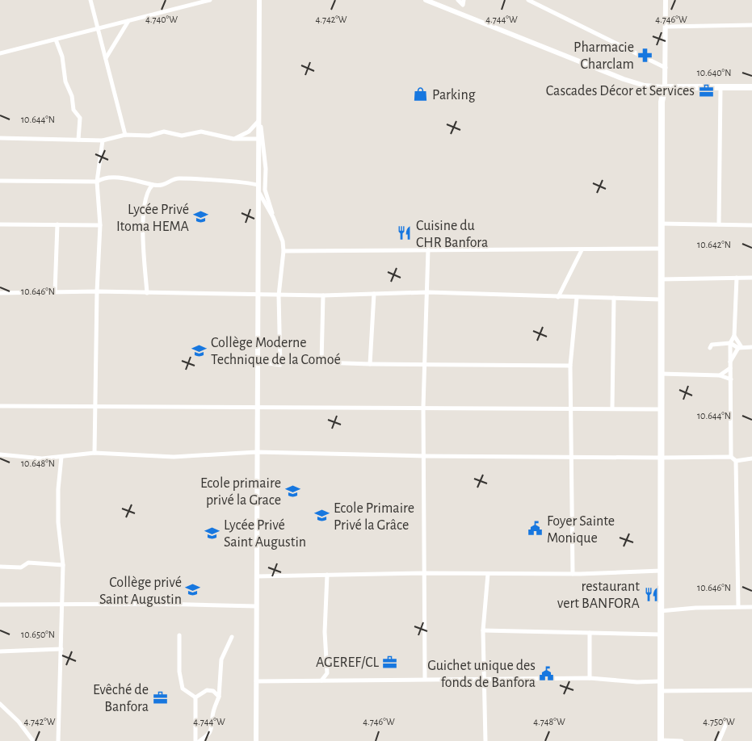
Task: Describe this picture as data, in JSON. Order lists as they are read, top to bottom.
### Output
{
  "places": {
    "pharmacy": ["Pharmacie Charclam"],
    "office": ["Cascades Décor et Services", "AGEREF/CL", "Evêché de Banfora"],
    "shop": ["Parking"],
    "school or university": [
      "Lycée Privé Itoma HEMA",
      "Collège Moderne Technique de la Comoé",
      "Ecole primaire privé la Grace",
      "Ecole Primaire Privé la Grâce",
      "Lycée Privé Saint Augustin",
      "Collège privé Saint Augustin"
    ],
    "restaurant": ["Cuisine du CHR Banfora", "restaurant vert BANFORA"],
    "public building": ["Foyer Sainte Monique", "Guichet unique des fonds de Banfora"]
  },
  "coordinates": [
    "4.740°W",
    "4.742°W",
    "4.744°W",
    "4.746°W",
    "10.640°N",
    "10.644°N",
    "10.642°N",
    "10.646°N",
    "10.648°N",
    "10.650°N",
    "4.748°W",
    "4.750°W"
  ]
}
